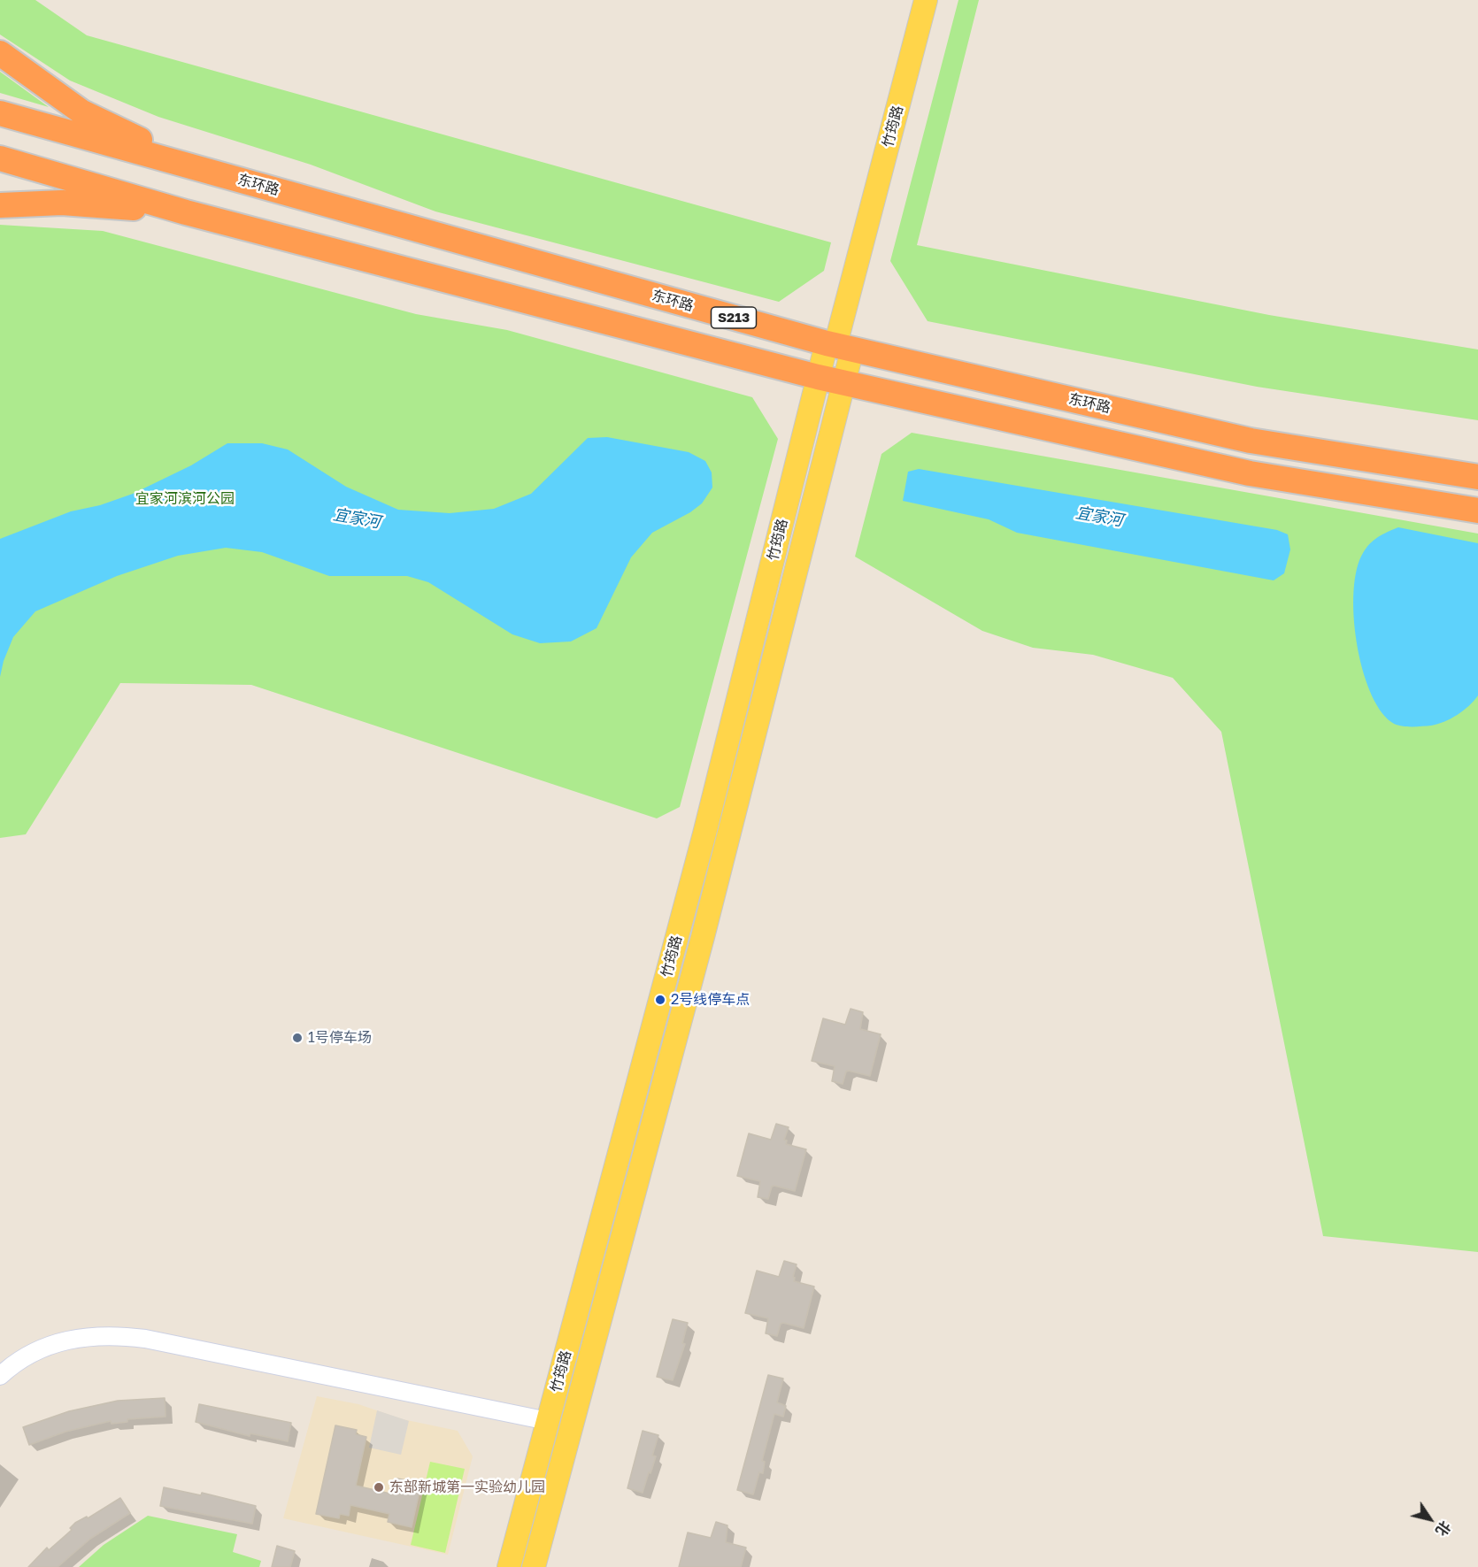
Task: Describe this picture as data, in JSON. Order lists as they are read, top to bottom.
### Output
{
  "streets": {
    "highway": ["东环路", "S213"],
    "main road": ["竹筠路"]
  },
  "crossings": [
    ["竹筠路", "东环路"],
    ["竹筠路", "S213"]
  ],
  "water": ["宜家河"],
  "parks": ["宜家河滨河公园"],
  "places": ["2号线停车点", "1号停车场", "东部新城第一实验幼儿园"],
  "north": "bottom right"
}
